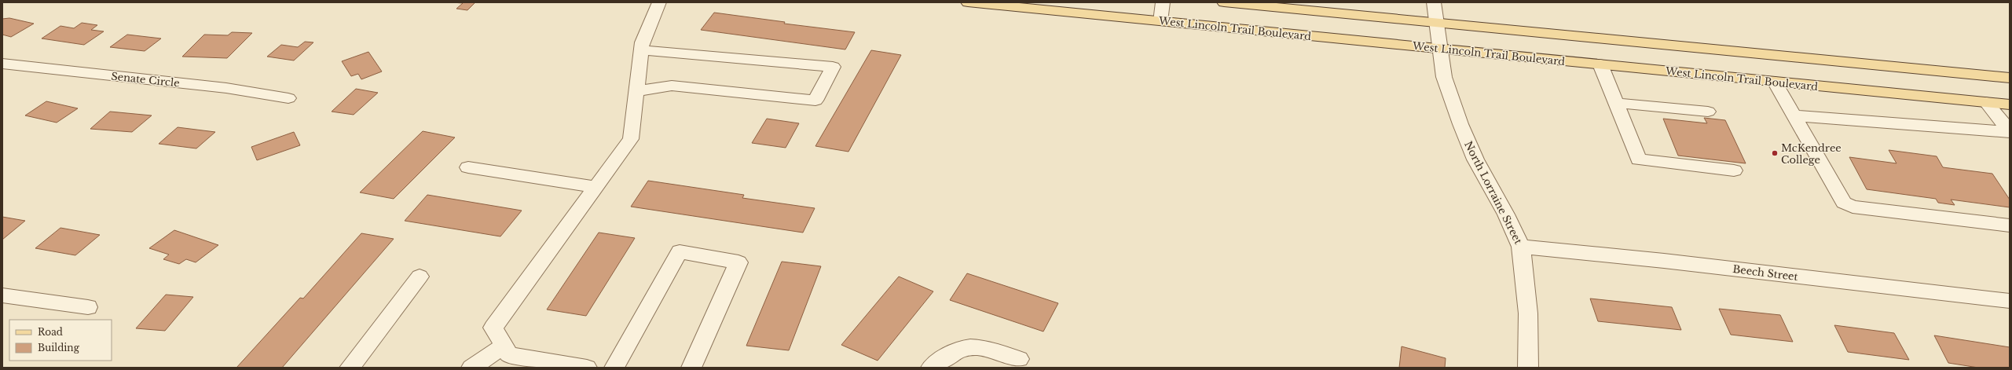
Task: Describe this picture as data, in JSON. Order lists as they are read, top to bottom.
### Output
{
  "streets": {
    "main road": ["West Lincoln Trail Boulevard"],
    "street": ["Senate Circle", "North Lorraine Street", "Beech Street"]
  },
  "crossings": [
    ["West Lincoln Trail Boulevard", "North Lorraine Street"],
    ["North Lorraine Street", "Beech Street"]
  ],
  "places": ["McKendree College"],
  "legend": ["Road", "Building"]
}
